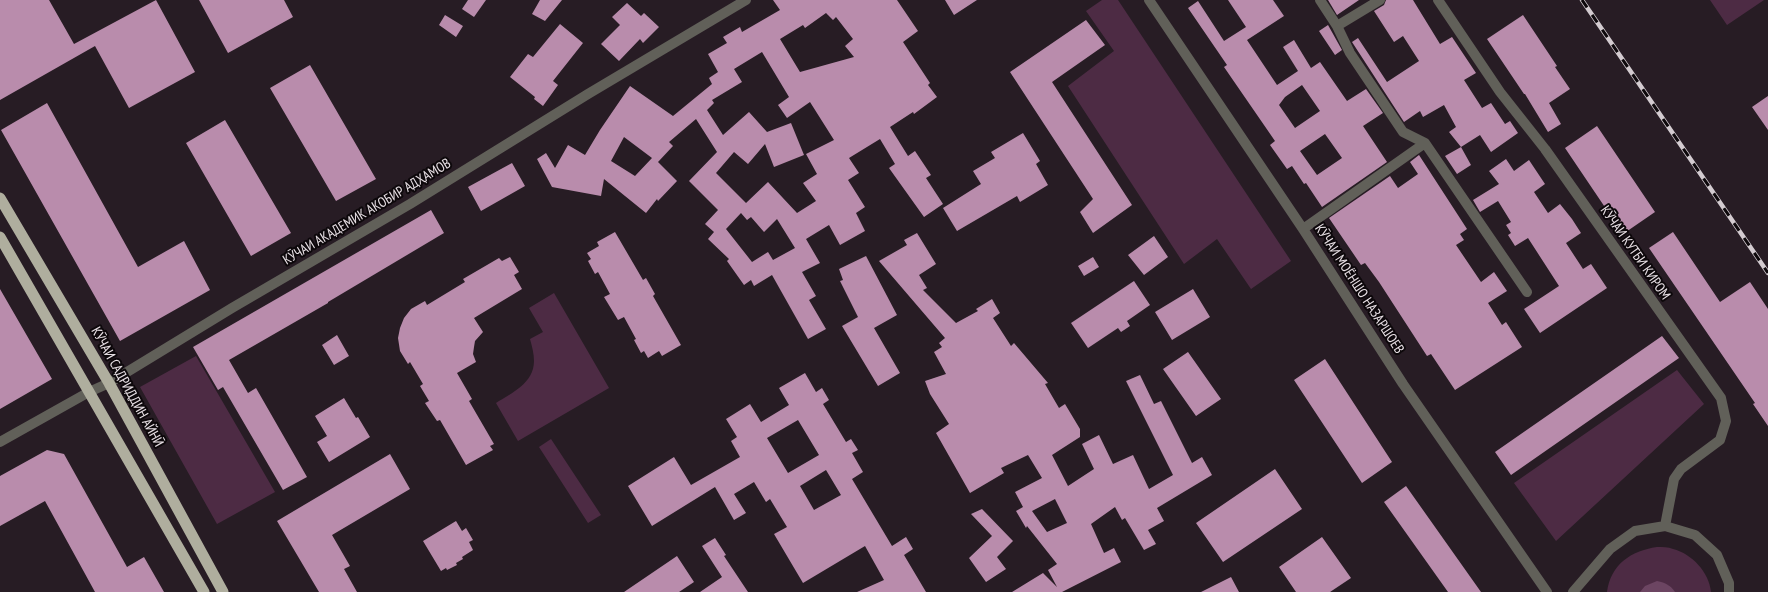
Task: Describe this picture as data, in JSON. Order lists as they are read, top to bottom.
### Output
{
  "streets": {
    "highway": ["КӮЧАИ САДРИДДИН АЙНӢ"],
    "street": ["КӮЧАИ АКАДЕМИК АКОБИР АДҲАМОВ", "КӮЧАИ КУТБИ КИРОМ", "КӮЧАИ МОЁНШО НАЗАРШОЕВ"]
  },
  "crossings": [
    ["КӮЧАИ АКАДЕМИК АКОБИР АДҲАМОВ", "КӮЧАИ САДРИДДИН АЙНӢ"]
  ]
}
